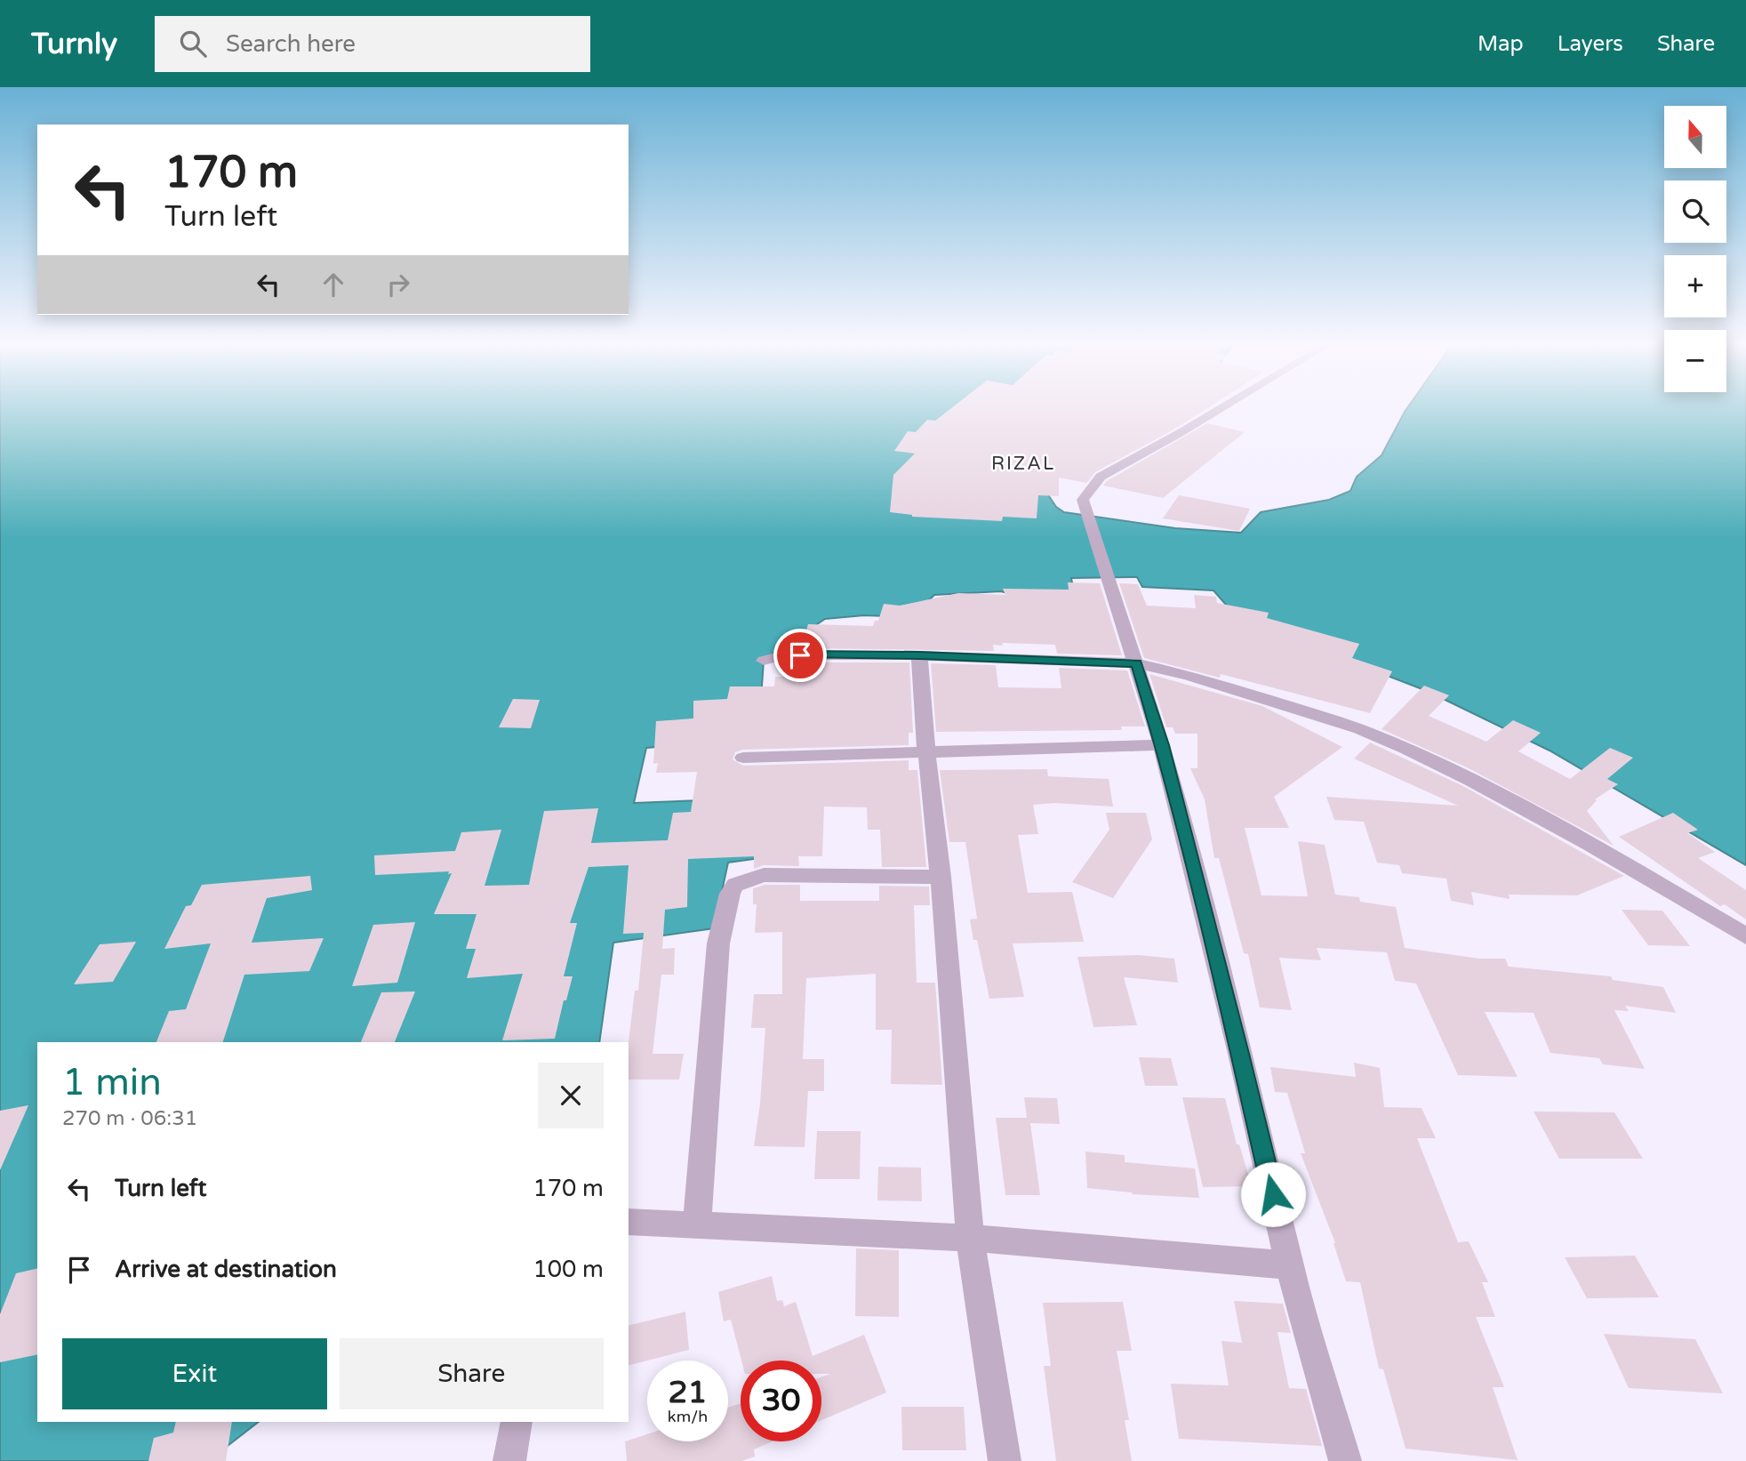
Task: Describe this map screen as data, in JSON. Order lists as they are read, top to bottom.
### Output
{
  "districts": ["RIZAL"],
  "north": "top",
  "page": {
    "header": "Turnly",
    "search": "Search here",
    "nav": ["Map", "Layers", "Share"],
    "map_buttons": ["+", "−"],
    "turn": ["170 m", "Turn left"],
    "heading": ["1 min", "270 m · 06:31"],
    "list": [
      {
        "name": "Turn left",
        "value": "170 m"
      },
      {
        "name": "Arrive at destination",
        "value": "100 m"
      }
    ],
    "buttons": ["Exit", "Share"],
    "speed": "21 km/h",
    "limit": "30"
  }
}
